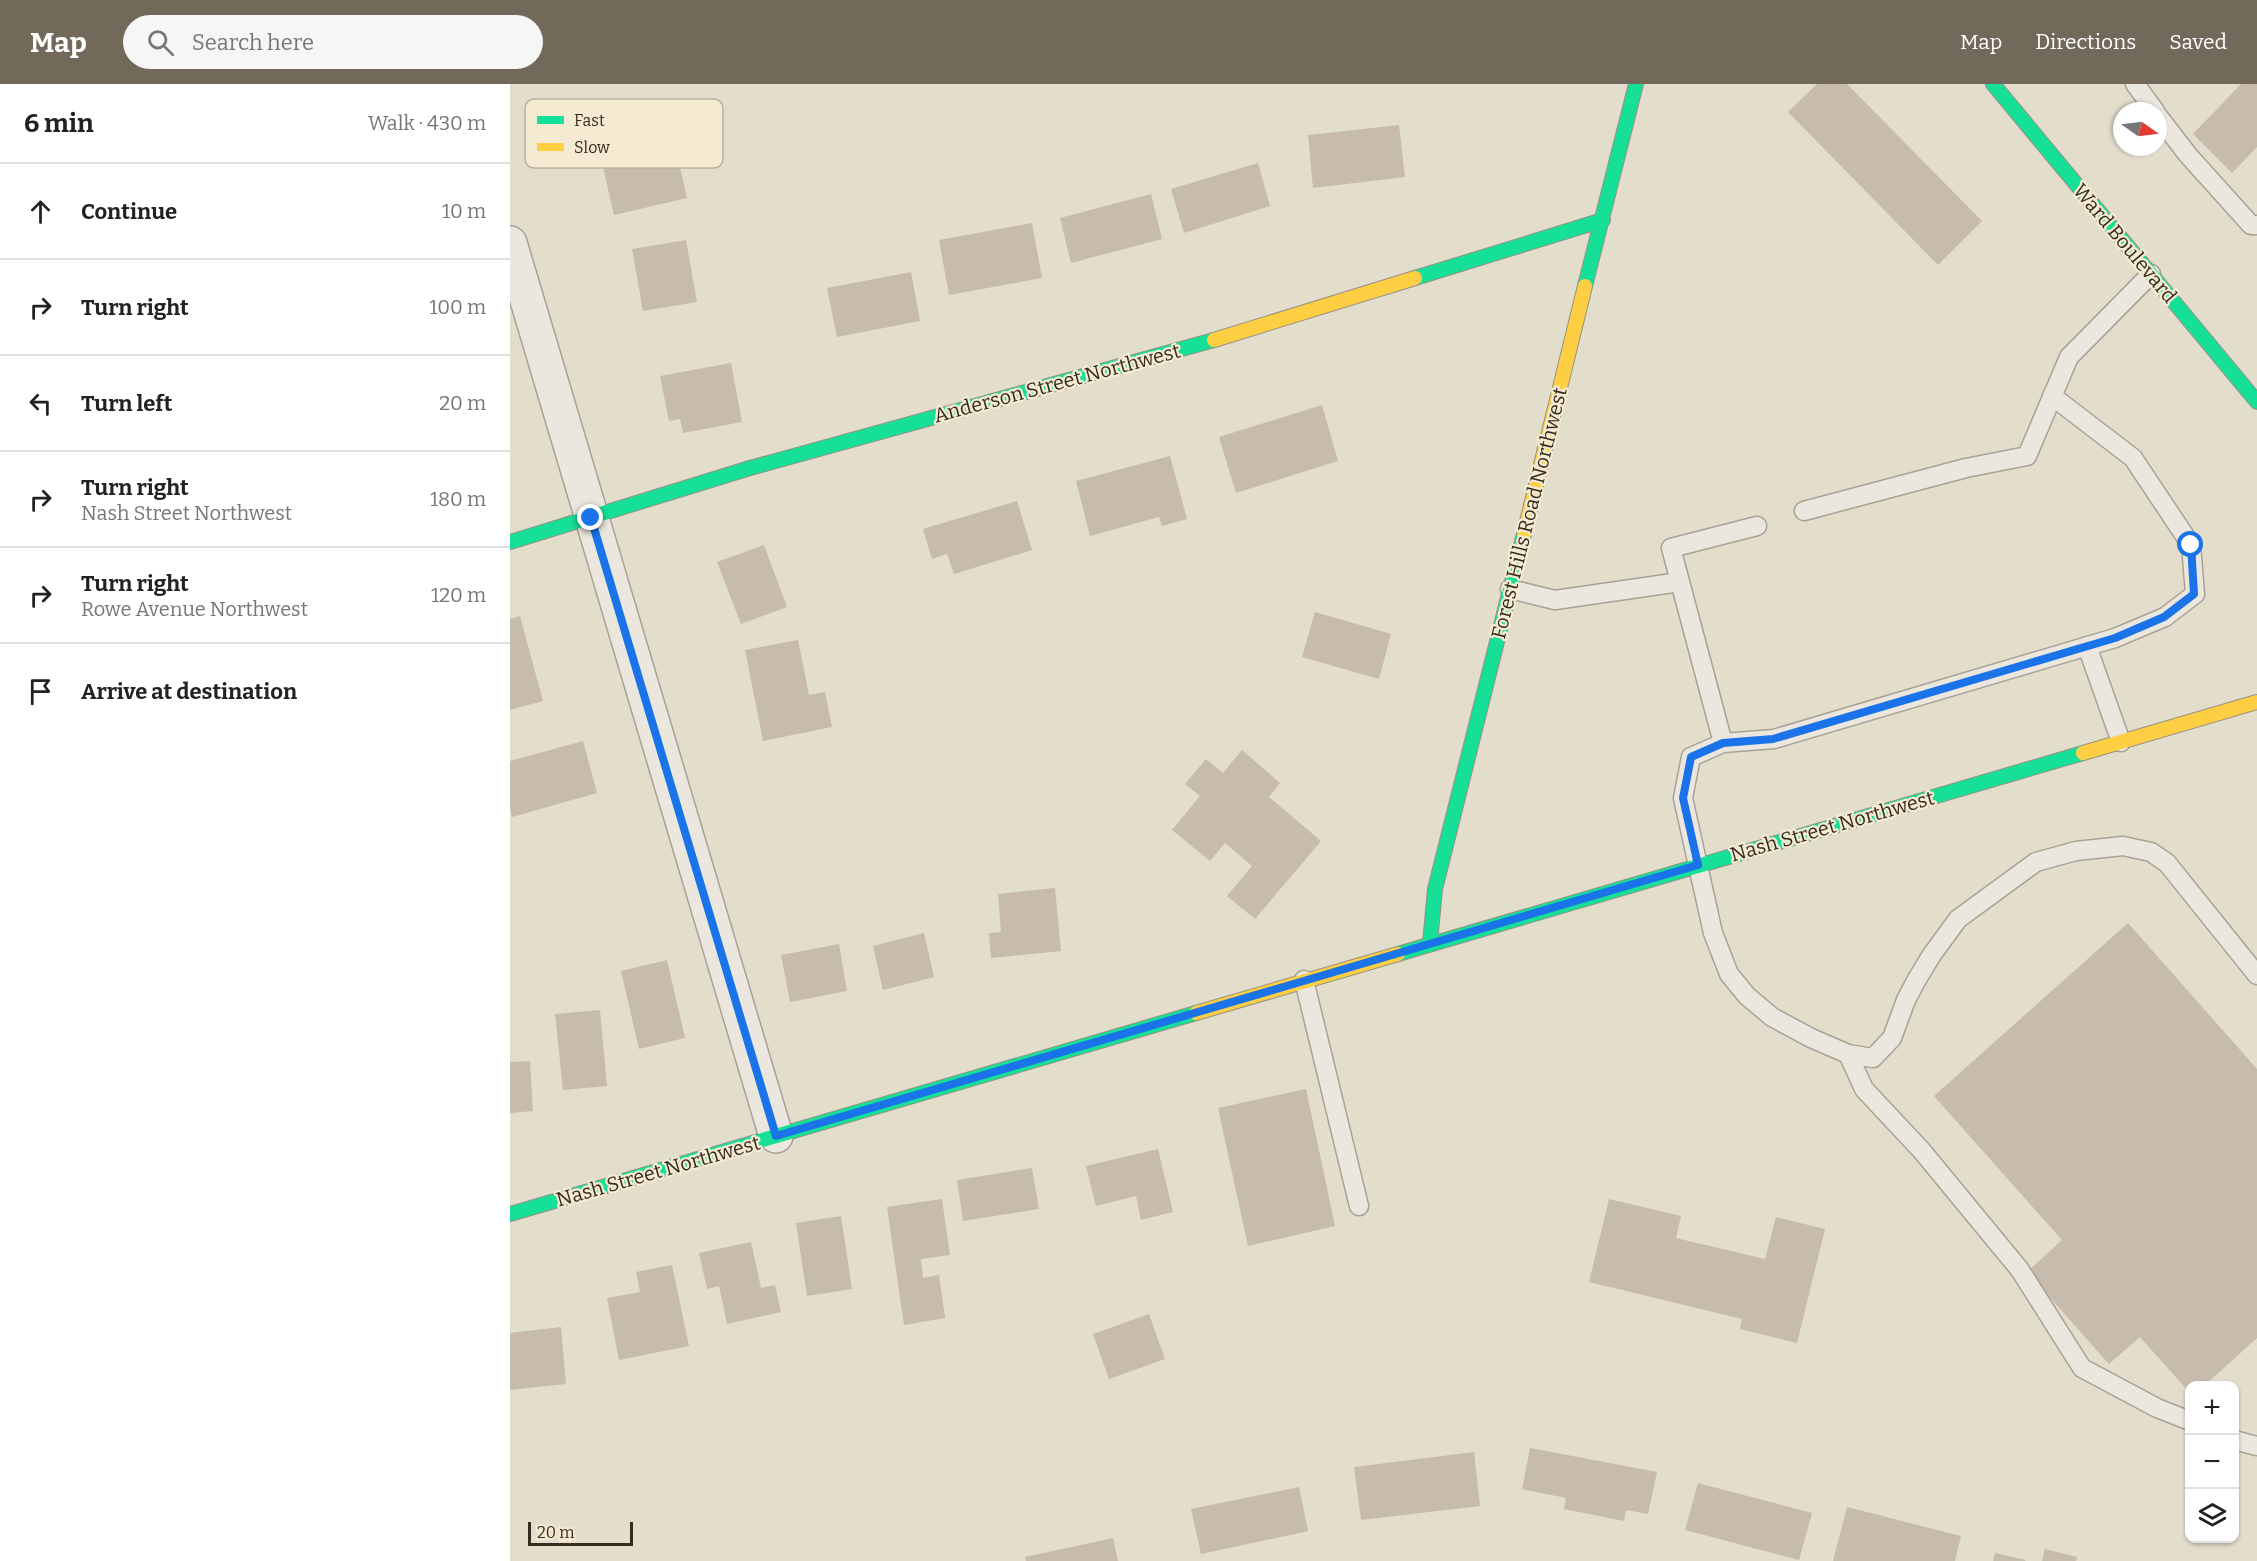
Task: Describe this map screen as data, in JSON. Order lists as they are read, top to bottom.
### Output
{
  "streets": {
    "main road": [
      "Ward Boulevard",
      "Anderson Street Northwest",
      "Forest Hills Road Northwest",
      "Nash Street Northwest"
    ]
  },
  "crossings": [
    ["Anderson Street Northwest", "Forest Hills Road Northwest"],
    ["Forest Hills Road Northwest", "Nash Street Northwest"]
  ],
  "legend": ["Fast", "Slow"],
  "scale_bar": "20 m",
  "north": "right",
  "page": {
    "header": "Map",
    "search": "Search here",
    "nav": ["Map", "Directions", "Saved"],
    "heading": ["6 min", "Walk · 430 m"],
    "list": [
      ["Continue", "10 m"],
      ["Turn right", "100 m"],
      ["Turn left", "20 m"],
      ["Turn right", "Nash Street Northwest", "180 m"],
      ["Turn right", "Rowe Avenue Northwest", "120 m"],
      "Arrive at destination"
    ],
    "map_buttons": ["+", "−"],
    "scale": "20 m"
  }
}
